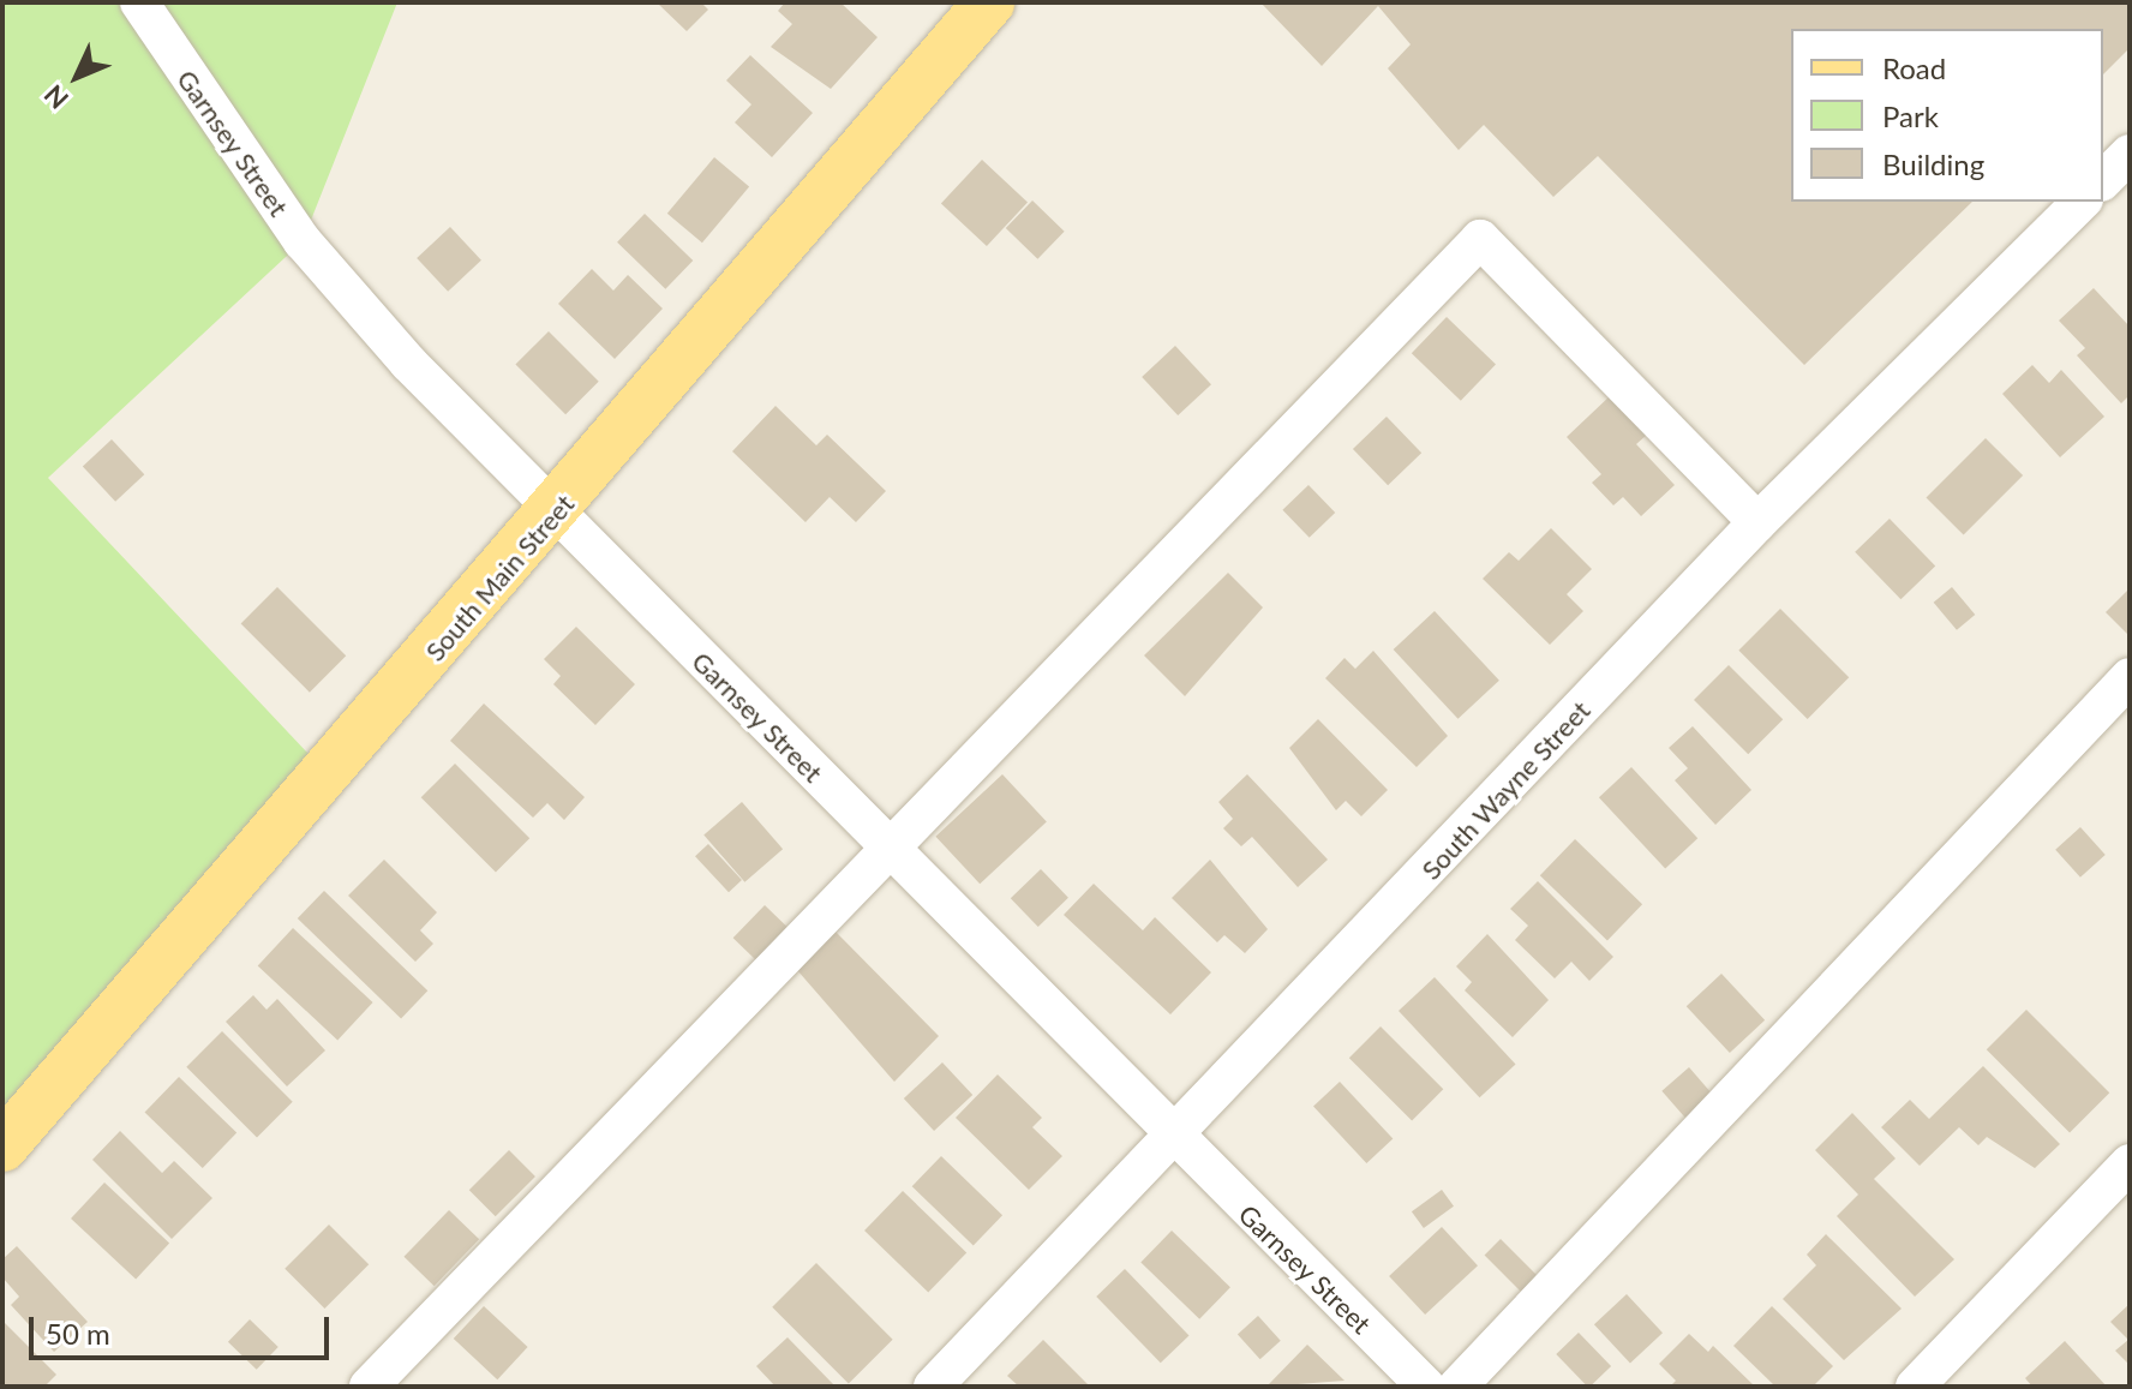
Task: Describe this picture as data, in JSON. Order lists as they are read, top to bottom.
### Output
{
  "streets": {
    "main road": ["South Main Street"],
    "street": ["Garnsey Street", "South Wayne Street"]
  },
  "crossings": [
    ["Garnsey Street", "South Main Street"],
    ["Garnsey Street", "South Wayne Street"]
  ],
  "legend": ["Road", "Park", "Building"],
  "scale_bar": "50 m",
  "north": "bottom left"
}
